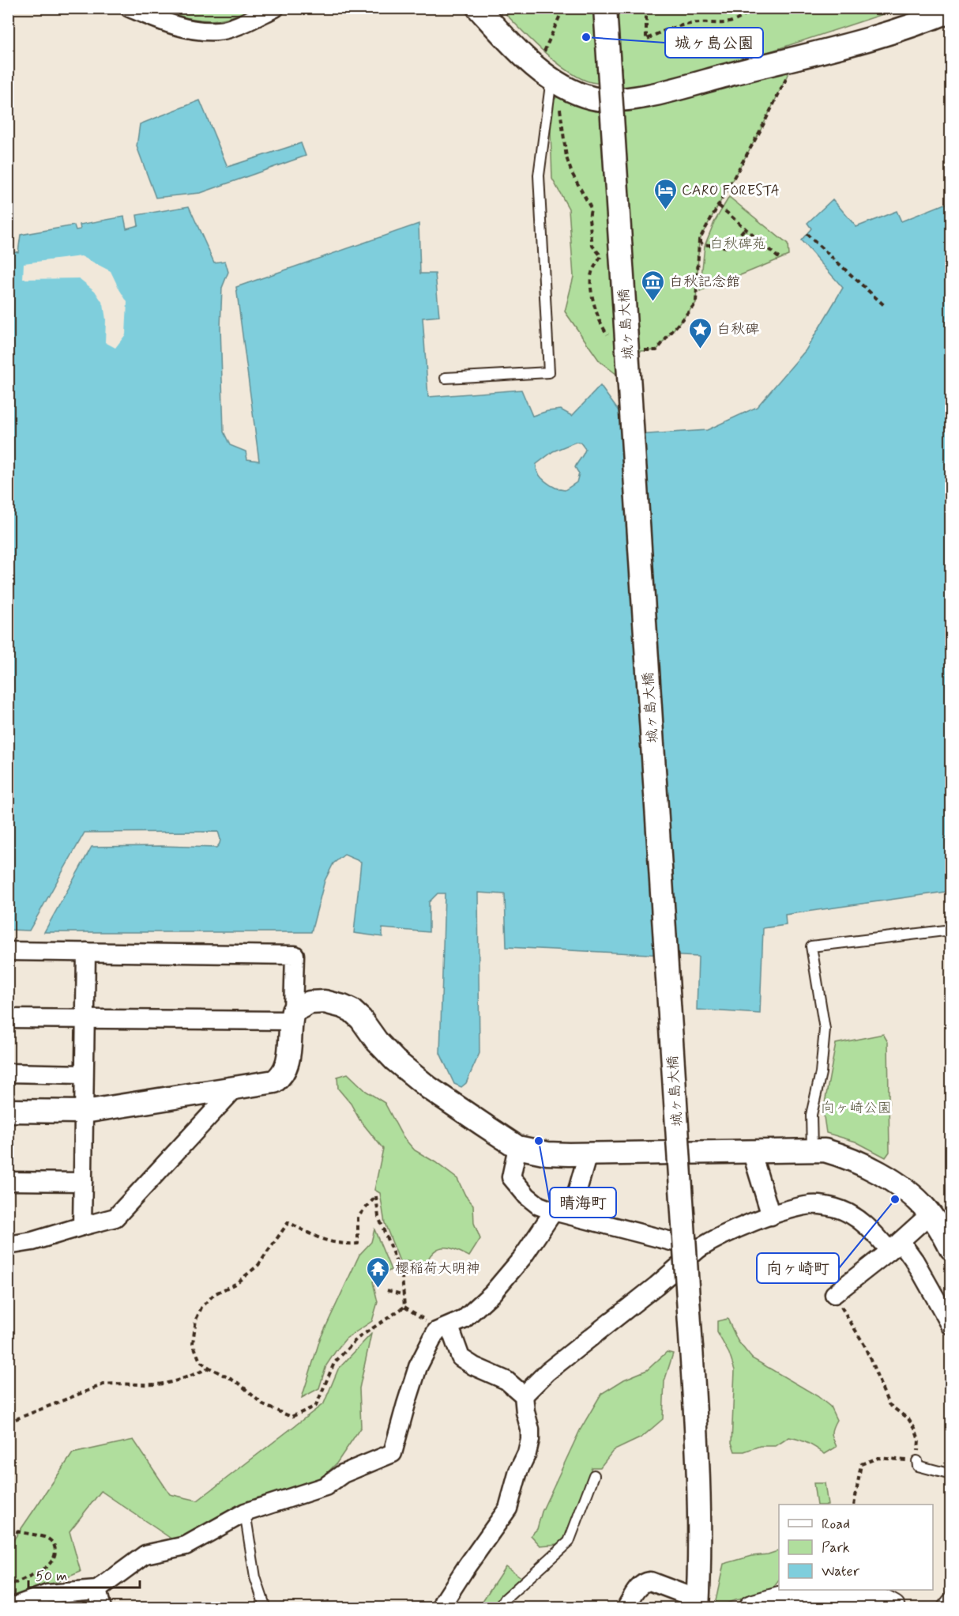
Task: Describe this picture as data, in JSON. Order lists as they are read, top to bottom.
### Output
{
  "streets": {
    "street": ["城ヶ島大橋"]
  },
  "parks": ["白秋碑苑", "向ヶ崎公園"],
  "places": {
    "other": ["城ヶ島公園", "晴海町", "向ヶ崎町"],
    "hotel": ["CARO FORESTA"],
    "museum": ["白秋記念館"],
    "place": ["白秋碑"],
    "temple": ["櫻稲荷大明神"]
  },
  "legend": ["Road", "Park", "Water"],
  "scale_bar": "50 m"
}
